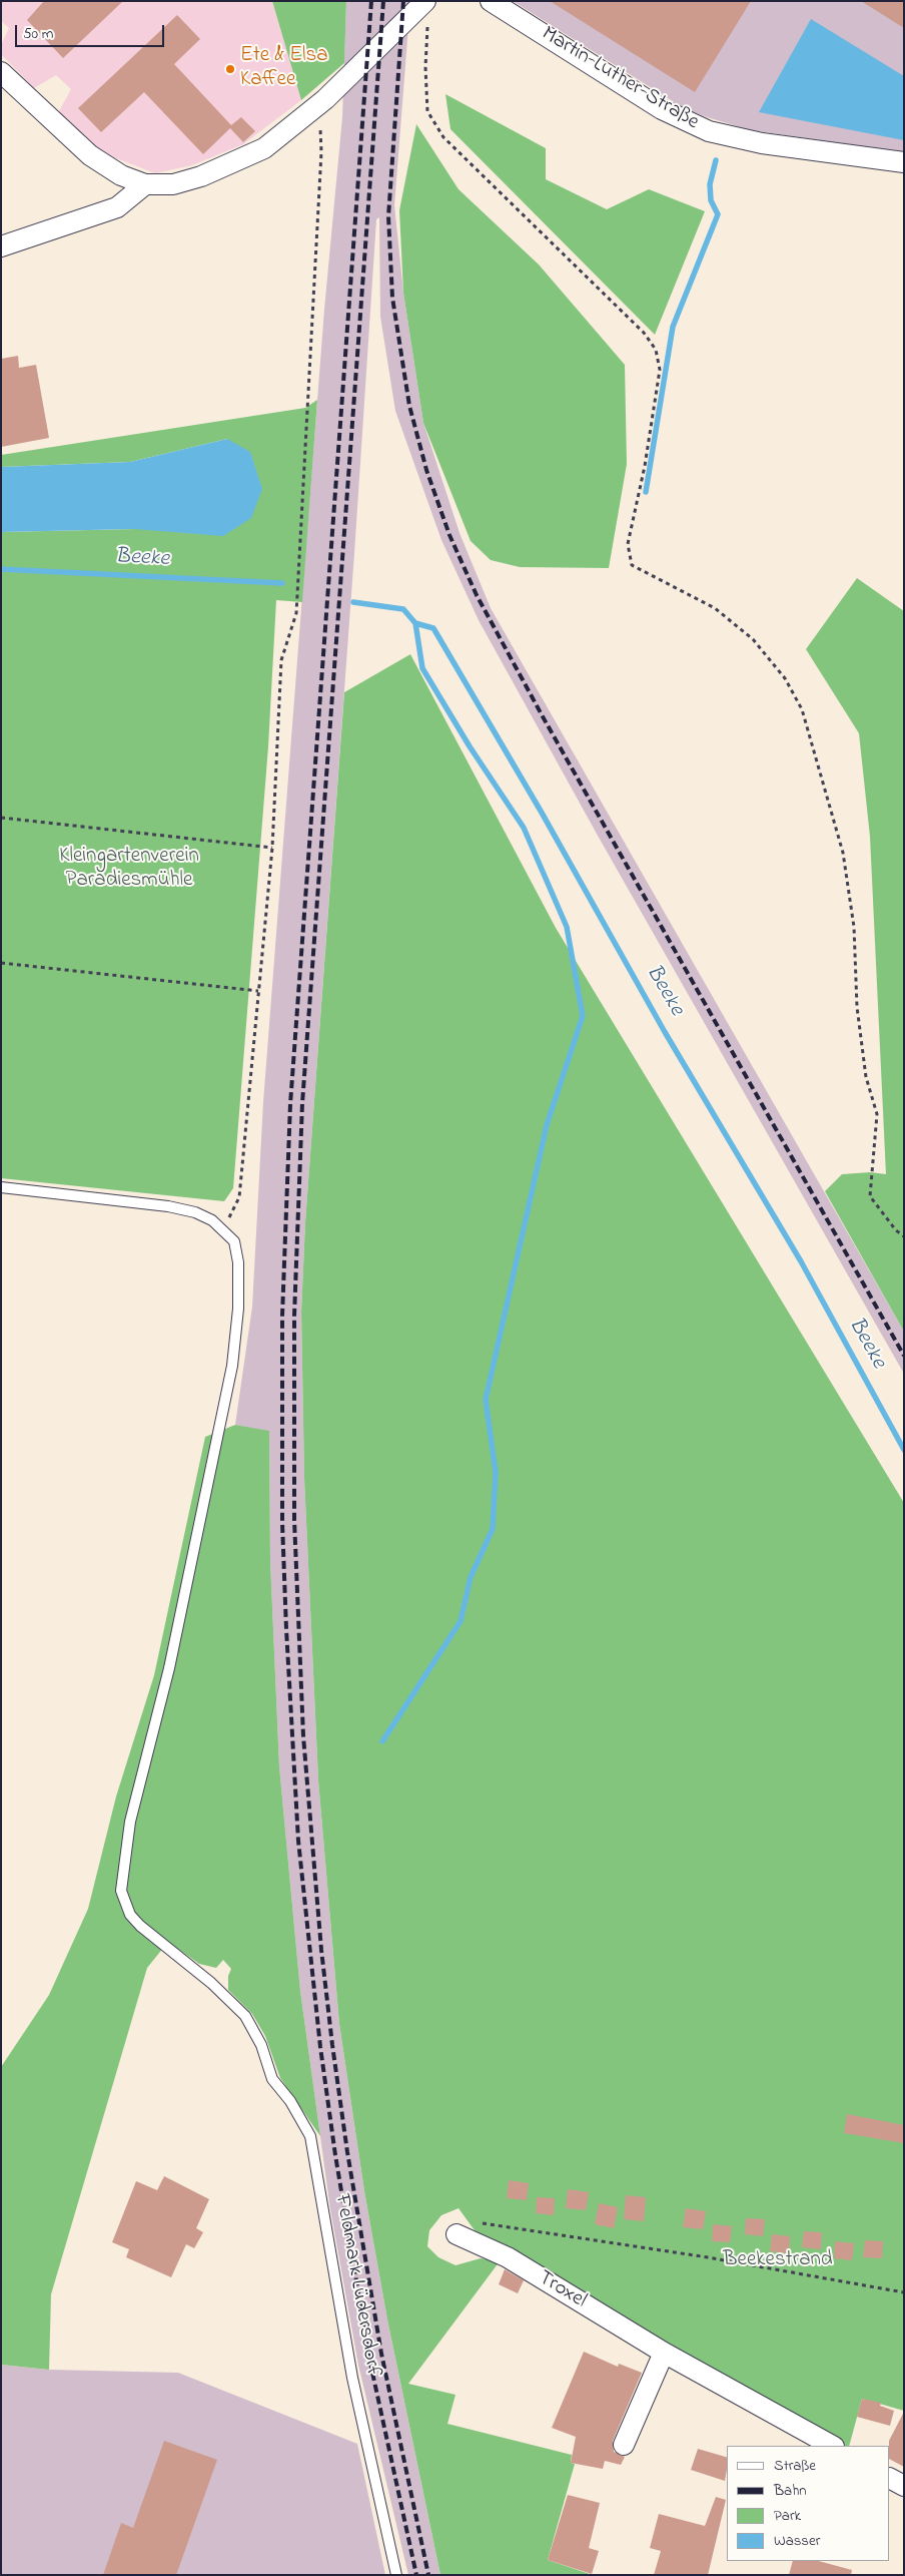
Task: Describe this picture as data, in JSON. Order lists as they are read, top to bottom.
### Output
{
  "streets": {
    "street": ["Martin-Luther-Straße", "Troxel"],
    "lane": ["Feldmark Lüdersdorf"]
  },
  "water": ["Beeke"],
  "parks": ["Kleingartenverein Paradiesmühle", "Beekestrand"],
  "places": ["Ete & Elsa Kaffee"],
  "legend": [
    "Straße",
    "Bahn",
    "Park",
    "Wasser"
  ],
  "scale_bar": "50 m"
}
